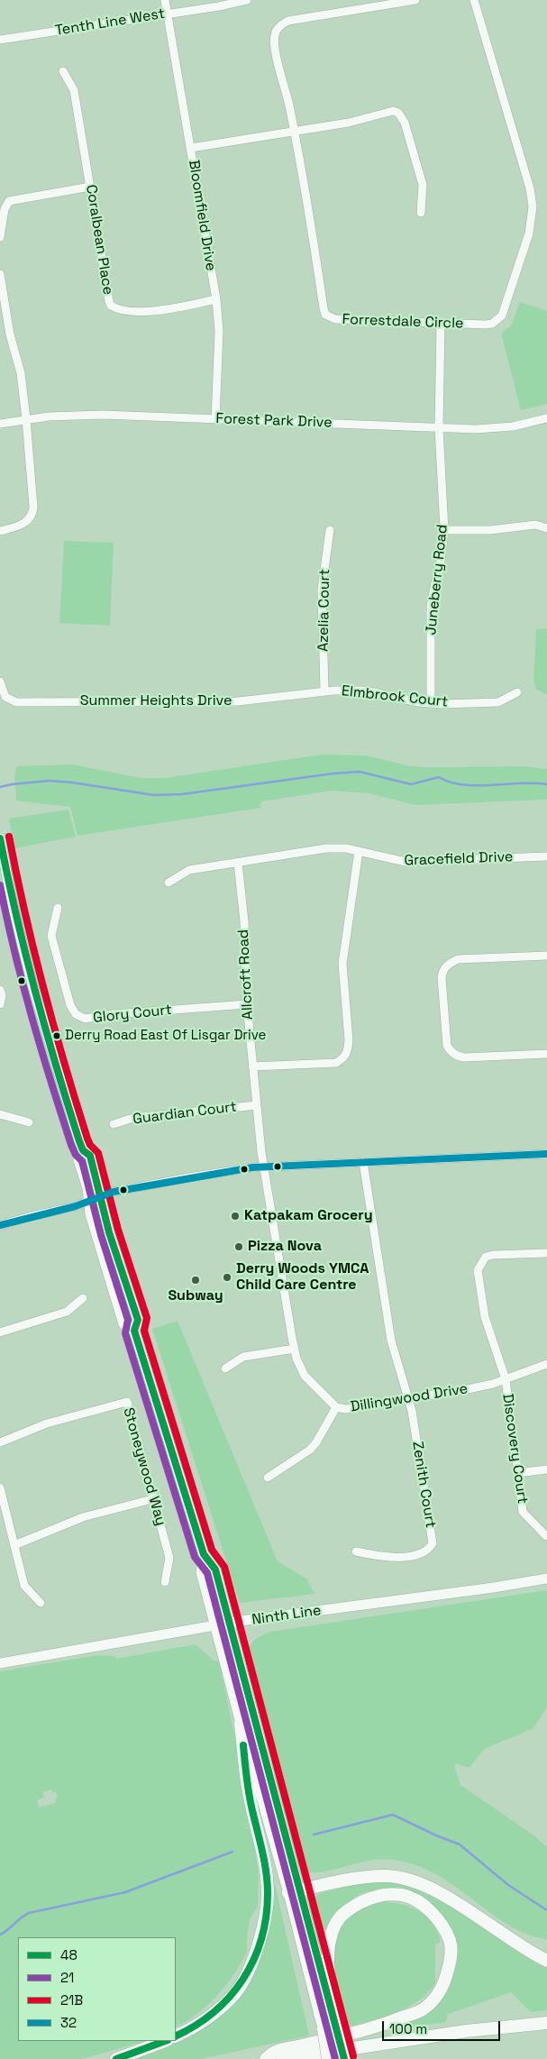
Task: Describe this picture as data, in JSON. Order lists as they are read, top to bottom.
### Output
{
  "streets": {
    "main road": ["Ninth Line"],
    "street": [
      "Tenth Line West",
      "Bloomfield Drive",
      "Coralbean Place",
      "Forrestdale Circle",
      "Forest Park Drive",
      "Juneberry Road",
      "Azelia Court",
      "Elmbrook Court",
      "Summer Heights Drive",
      "Gracefield Drive",
      "Allcroft Road",
      "Glory Court",
      "Guardian Court",
      "Dillingwood Drive",
      "Discovery Court",
      "Stoneywood Way",
      "Zenith Court"
    ]
  },
  "crossings": [
    ["Tenth Line West", "Bloomfield Drive"],
    ["Bloomfield Drive", "Coralbean Place"],
    ["Bloomfield Drive", "Forest Park Drive"],
    ["Forrestdale Circle", "Juneberry Road"],
    ["Forest Park Drive", "Juneberry Road"],
    ["Juneberry Road", "Elmbrook Court"],
    ["Azelia Court", "Elmbrook Court"],
    ["Azelia Court", "Summer Heights Drive"],
    ["Elmbrook Court", "Summer Heights Drive"],
    ["Gracefield Drive", "Allcroft Road"],
    ["Allcroft Road", "Glory Court"],
    ["Allcroft Road", "Guardian Court"],
    ["Allcroft Road", "Dillingwood Drive"],
    ["Dillingwood Drive", "Discovery Court"],
    ["Dillingwood Drive", "Zenith Court"]
  ],
  "places": [
    "Derry Road East Of Lisgar Drive",
    "Katpakam Grocery",
    "Pizza Nova",
    "Derry Woods YMCA Child Care Centre",
    "Subway"
  ],
  "lines": [
    "transit line 21B",
    "transit line 48",
    "transit line 21",
    "transit line 32"
  ],
  "legend": [
    "48",
    "21",
    "21B",
    "32"
  ],
  "scale_bar": "100 m"
}
